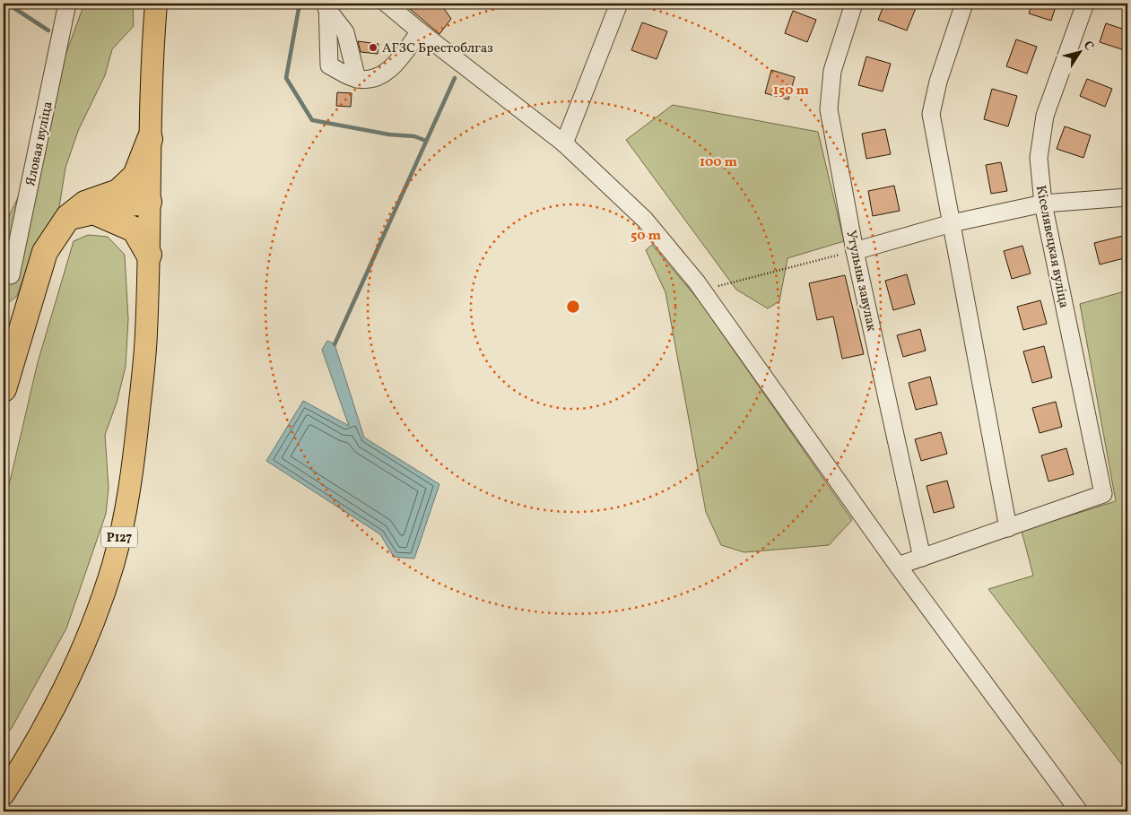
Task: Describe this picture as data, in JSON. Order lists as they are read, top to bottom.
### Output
{
  "streets": {
    "highway": ["Р127"],
    "street": ["Яловая вуліца", "Кіселявецкая вуліца", "Утульны завулак"]
  },
  "places": ["АГЗС Брестоблгаз"],
  "north": "top right",
  "rings": ["150 m", "100 m", "50 m"]
}
